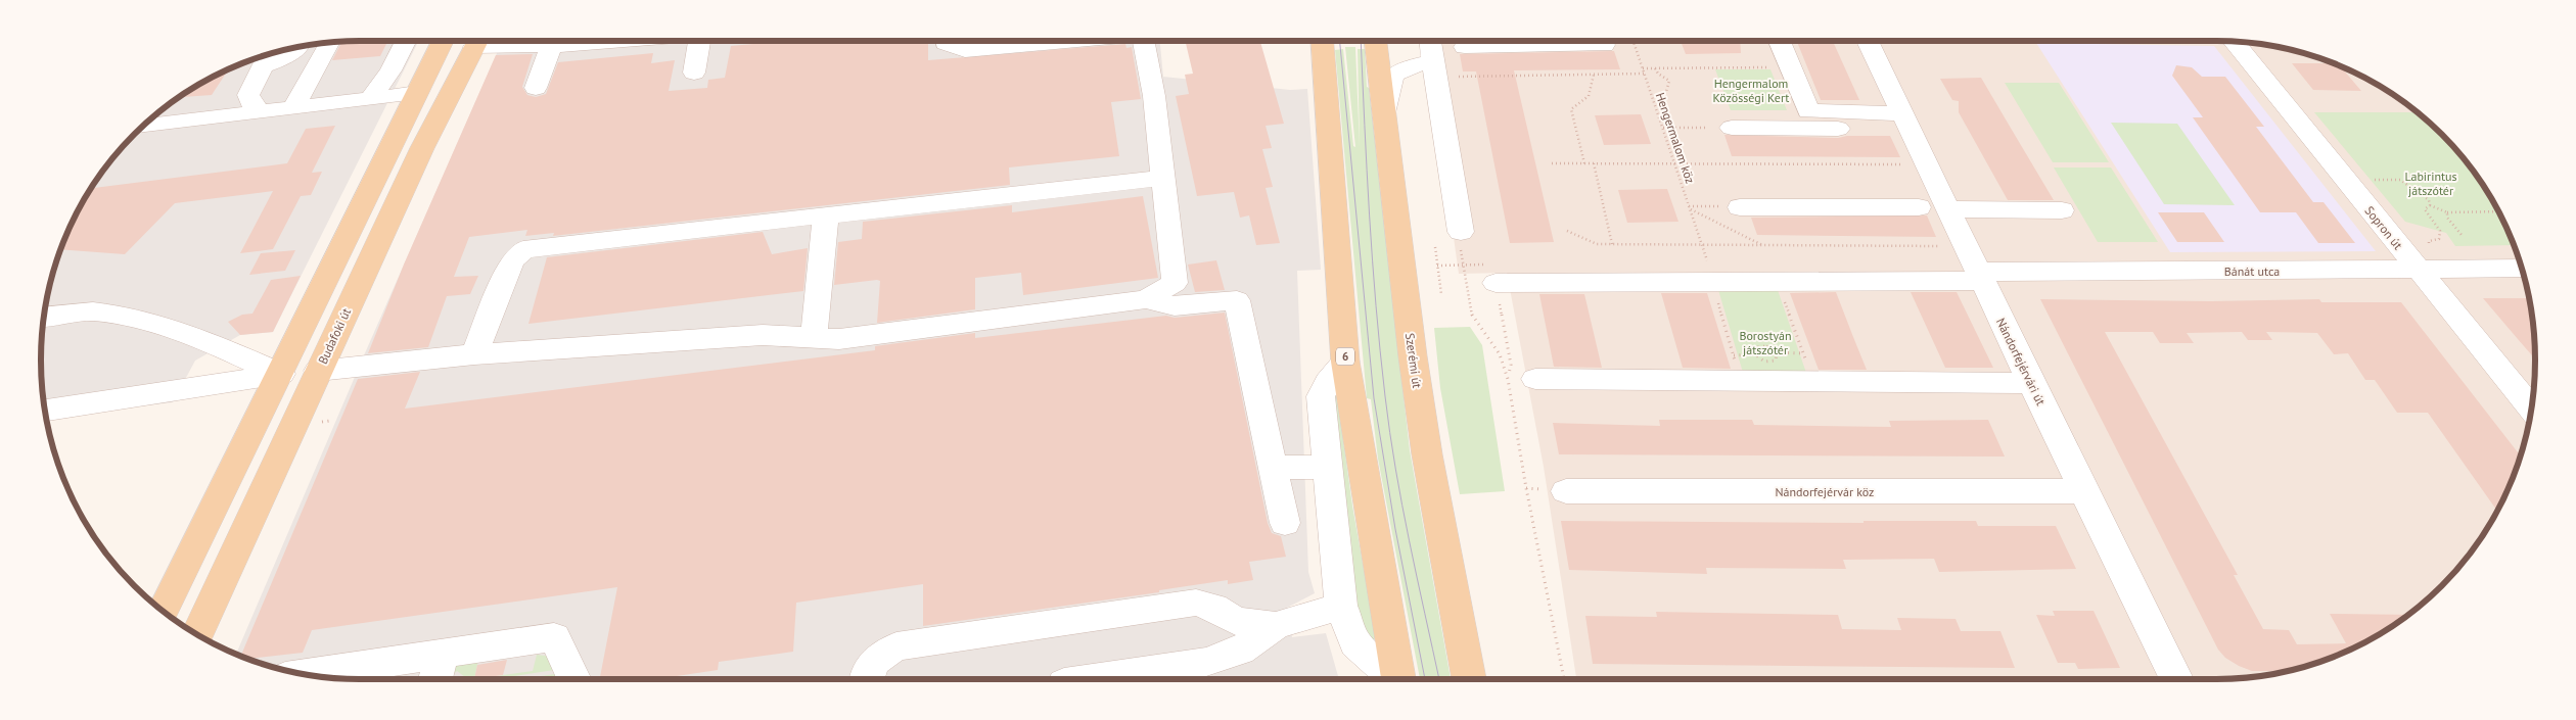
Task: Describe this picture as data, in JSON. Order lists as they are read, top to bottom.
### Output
{
  "streets": {
    "main road": ["Budafoki út", "6", "Szerémi út"],
    "street": [
      "Sopron út",
      "Bánát utca",
      "Nándorfejérvári út",
      "Nándorfejérvár köz"
    ],
    "path": ["Hengermalom köz"]
  },
  "crossings": [
    ["Sopron út", "Bánát utca"],
    ["Bánát utca", "Nándorfejérvári út"],
    ["Nándorfejérvári út", "Nándorfejérvár köz"]
  ],
  "parks": ["Hengermalom Közösségi Kert", "Labirintus játszótér", "Borostyán játszótér"]
}
